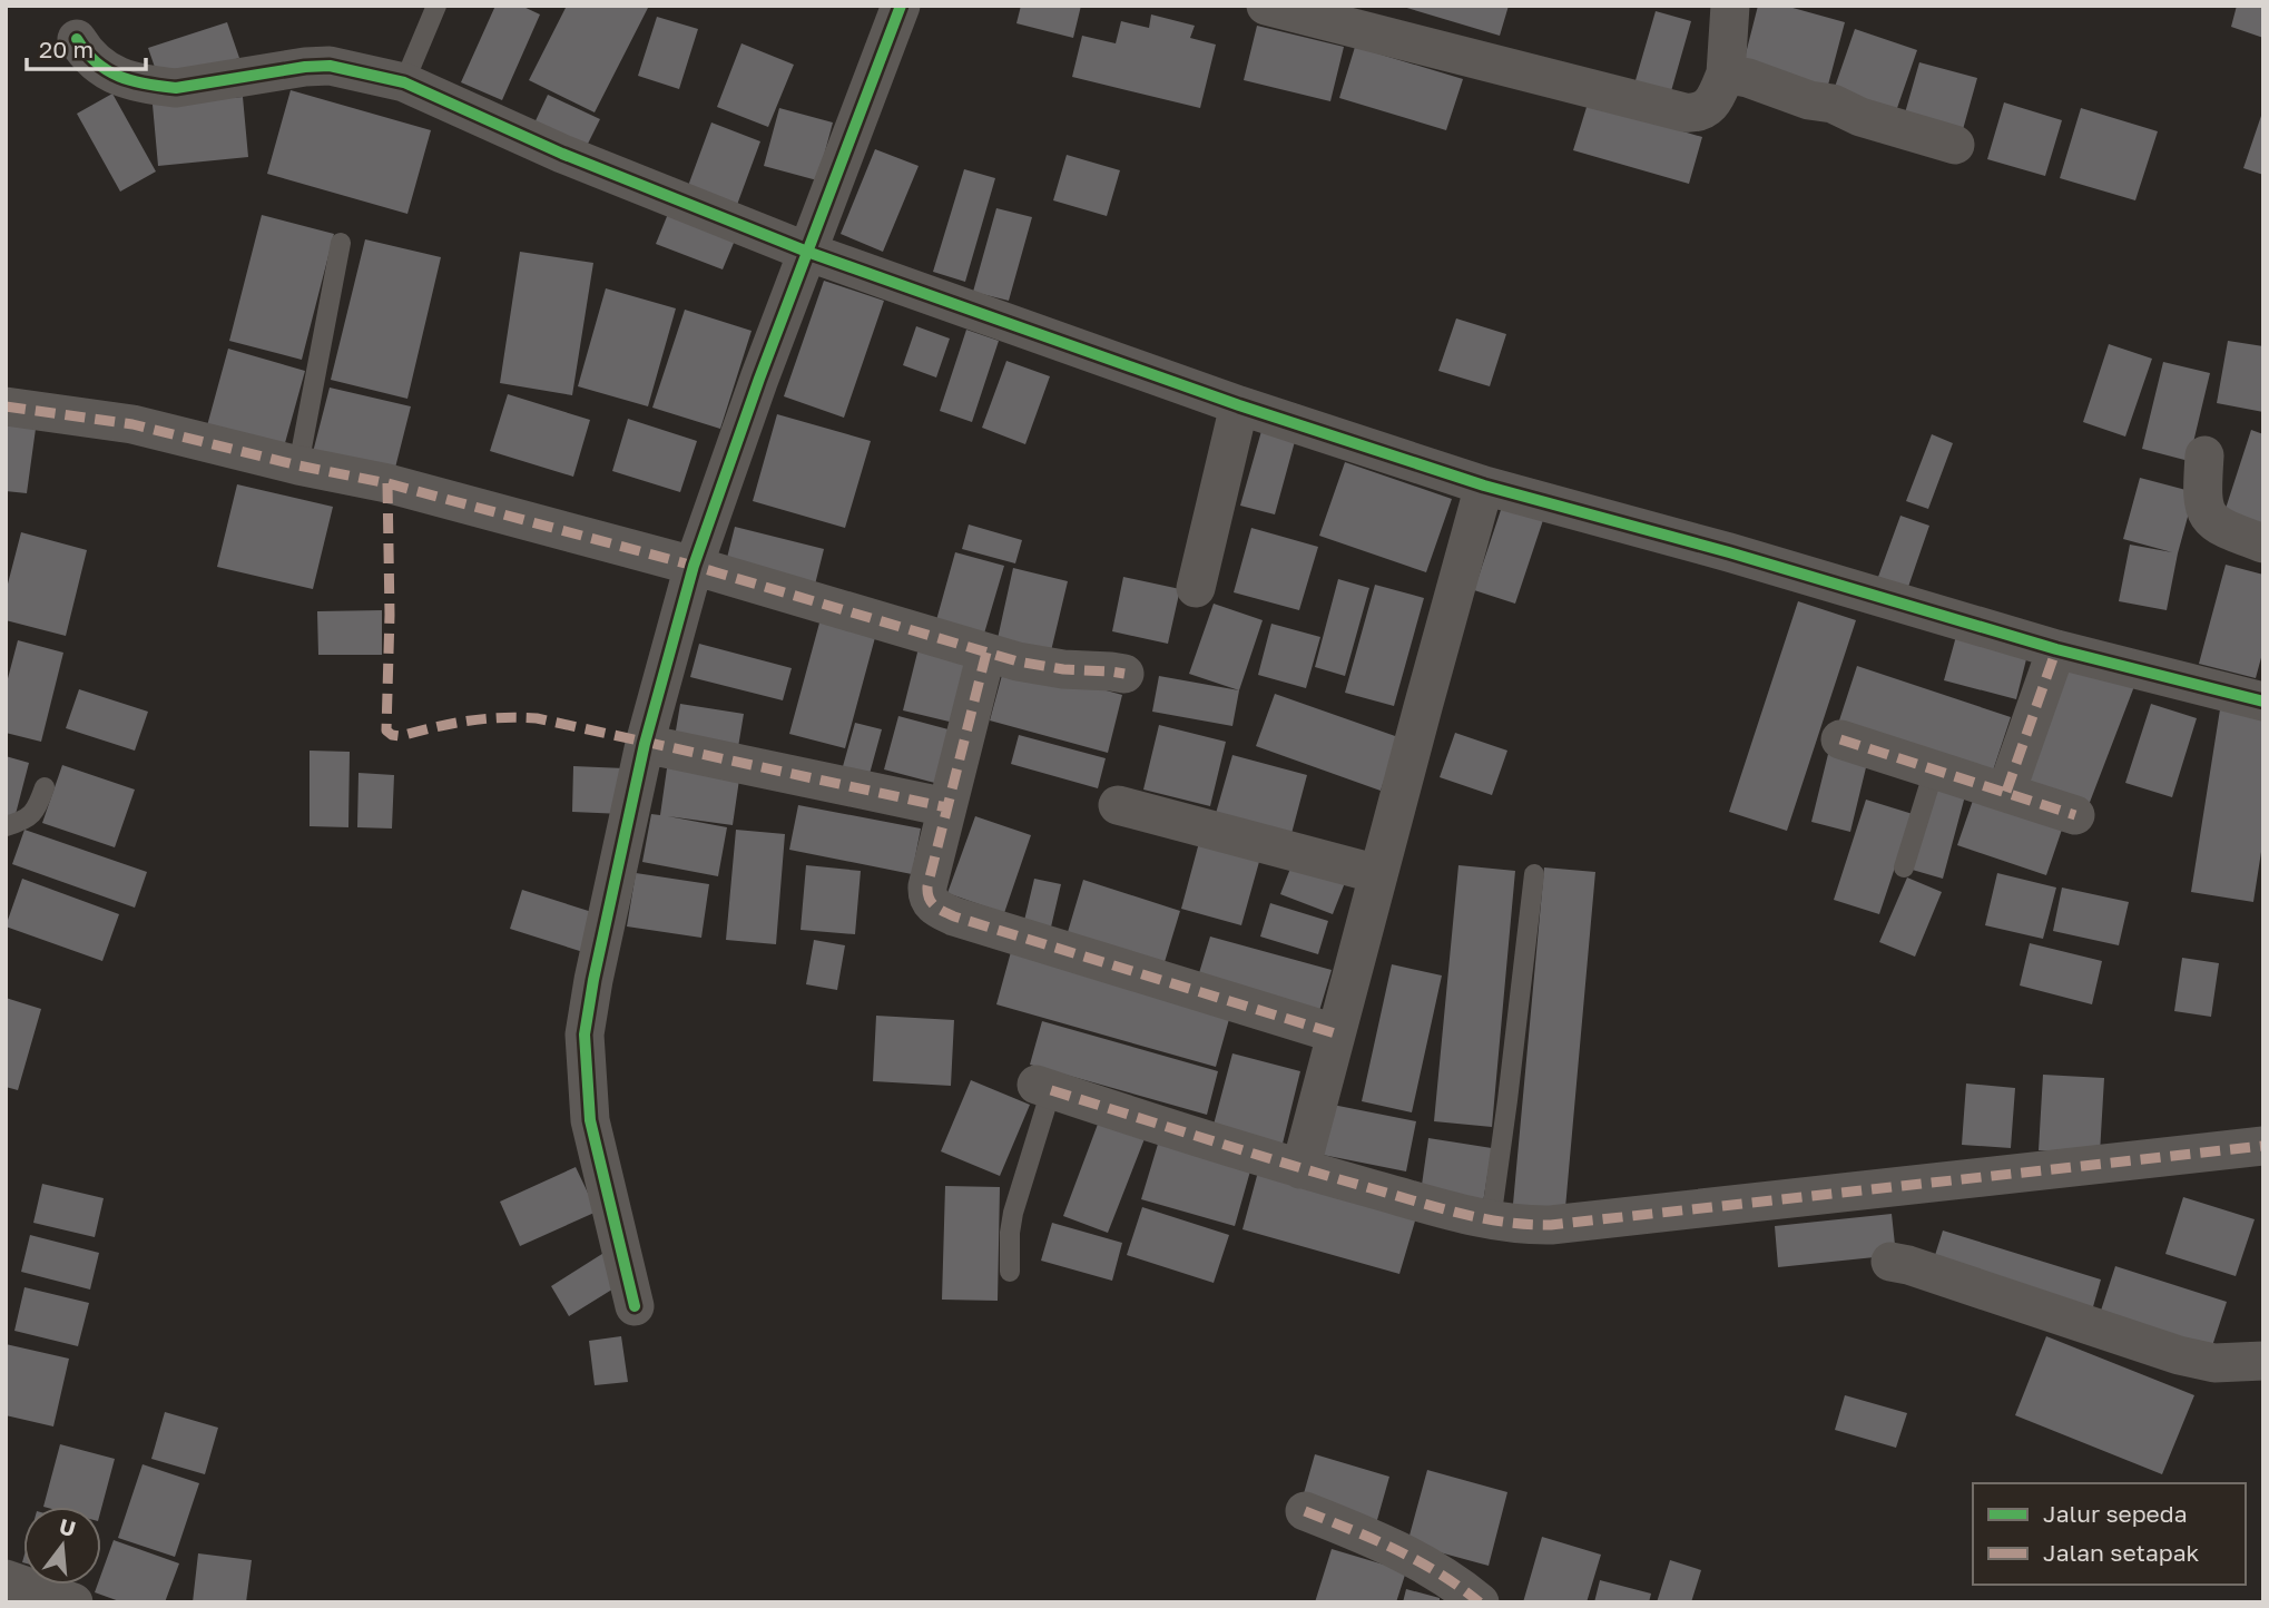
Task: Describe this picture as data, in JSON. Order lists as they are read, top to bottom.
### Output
{
  "legend": ["Jalur sepeda", "Jalan setapak"],
  "scale_bar": "20 m",
  "north": "top"
}
